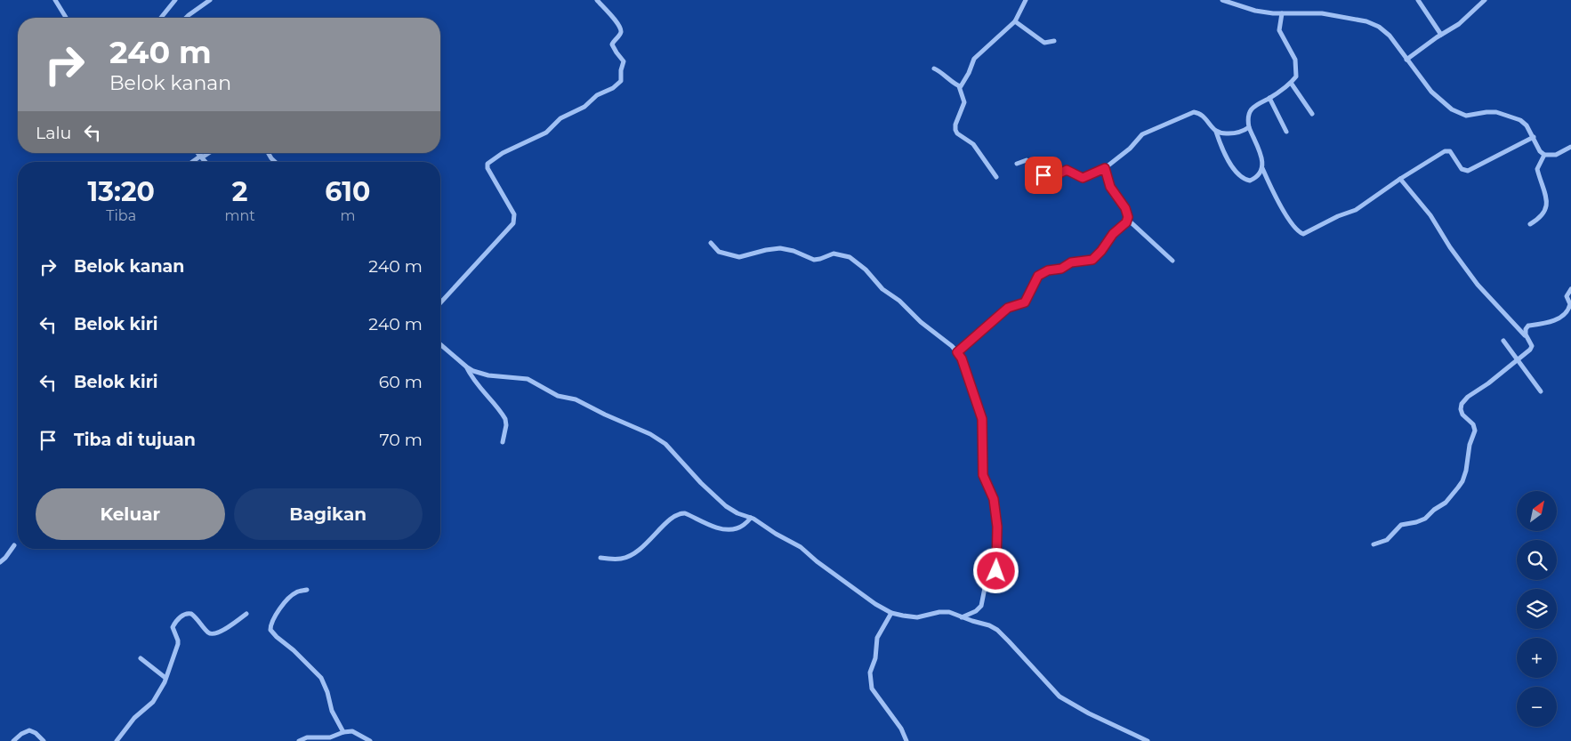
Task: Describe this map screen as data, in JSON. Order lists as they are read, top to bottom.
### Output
{
  "north": "top right",
  "page": {
    "turn": ["240 m", "Belok kanan"],
    "then": "Lalu",
    "eta": [
      "13:20",
      "Tiba",
      "2",
      "mnt",
      "610",
      "m"
    ],
    "list": [
      {
        "name": "Belok kanan",
        "value": "240 m"
      },
      {
        "name": "Belok kiri",
        "value": "240 m"
      },
      {
        "name": "Belok kiri",
        "value": "60 m"
      },
      {
        "name": "Tiba di tujuan",
        "value": "70 m"
      }
    ],
    "buttons": ["Keluar", "Bagikan"],
    "map_buttons": ["+", "−"]
  }
}
